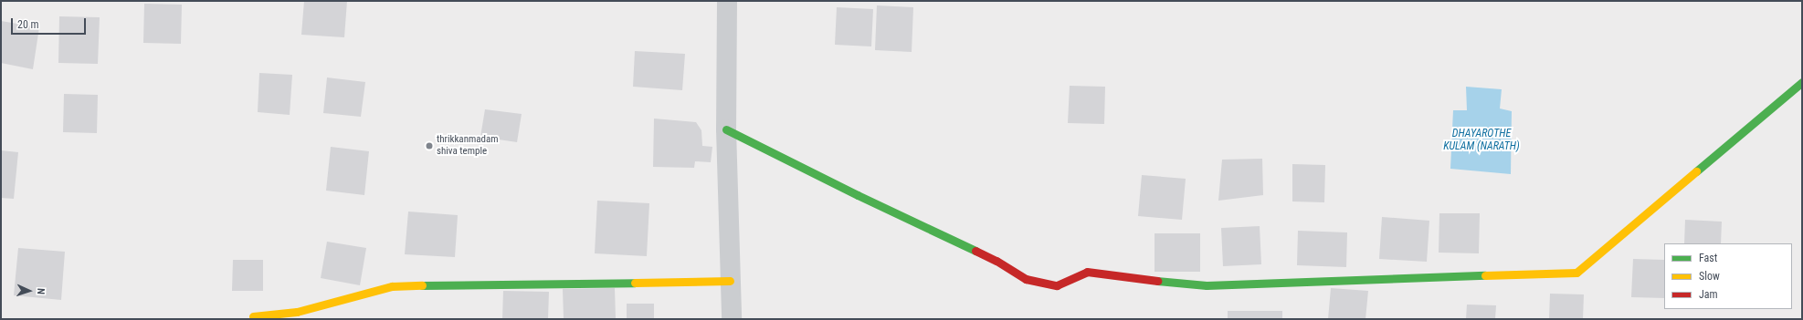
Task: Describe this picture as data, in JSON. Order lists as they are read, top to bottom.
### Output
{
  "water": ["DHAYAROTHE KULAM (NARATH)"],
  "places": ["thrikkanmadam shiva temple"],
  "legend": ["Fast", "Slow", "Jam"],
  "scale_bar": "20 m",
  "north": "right"
}
